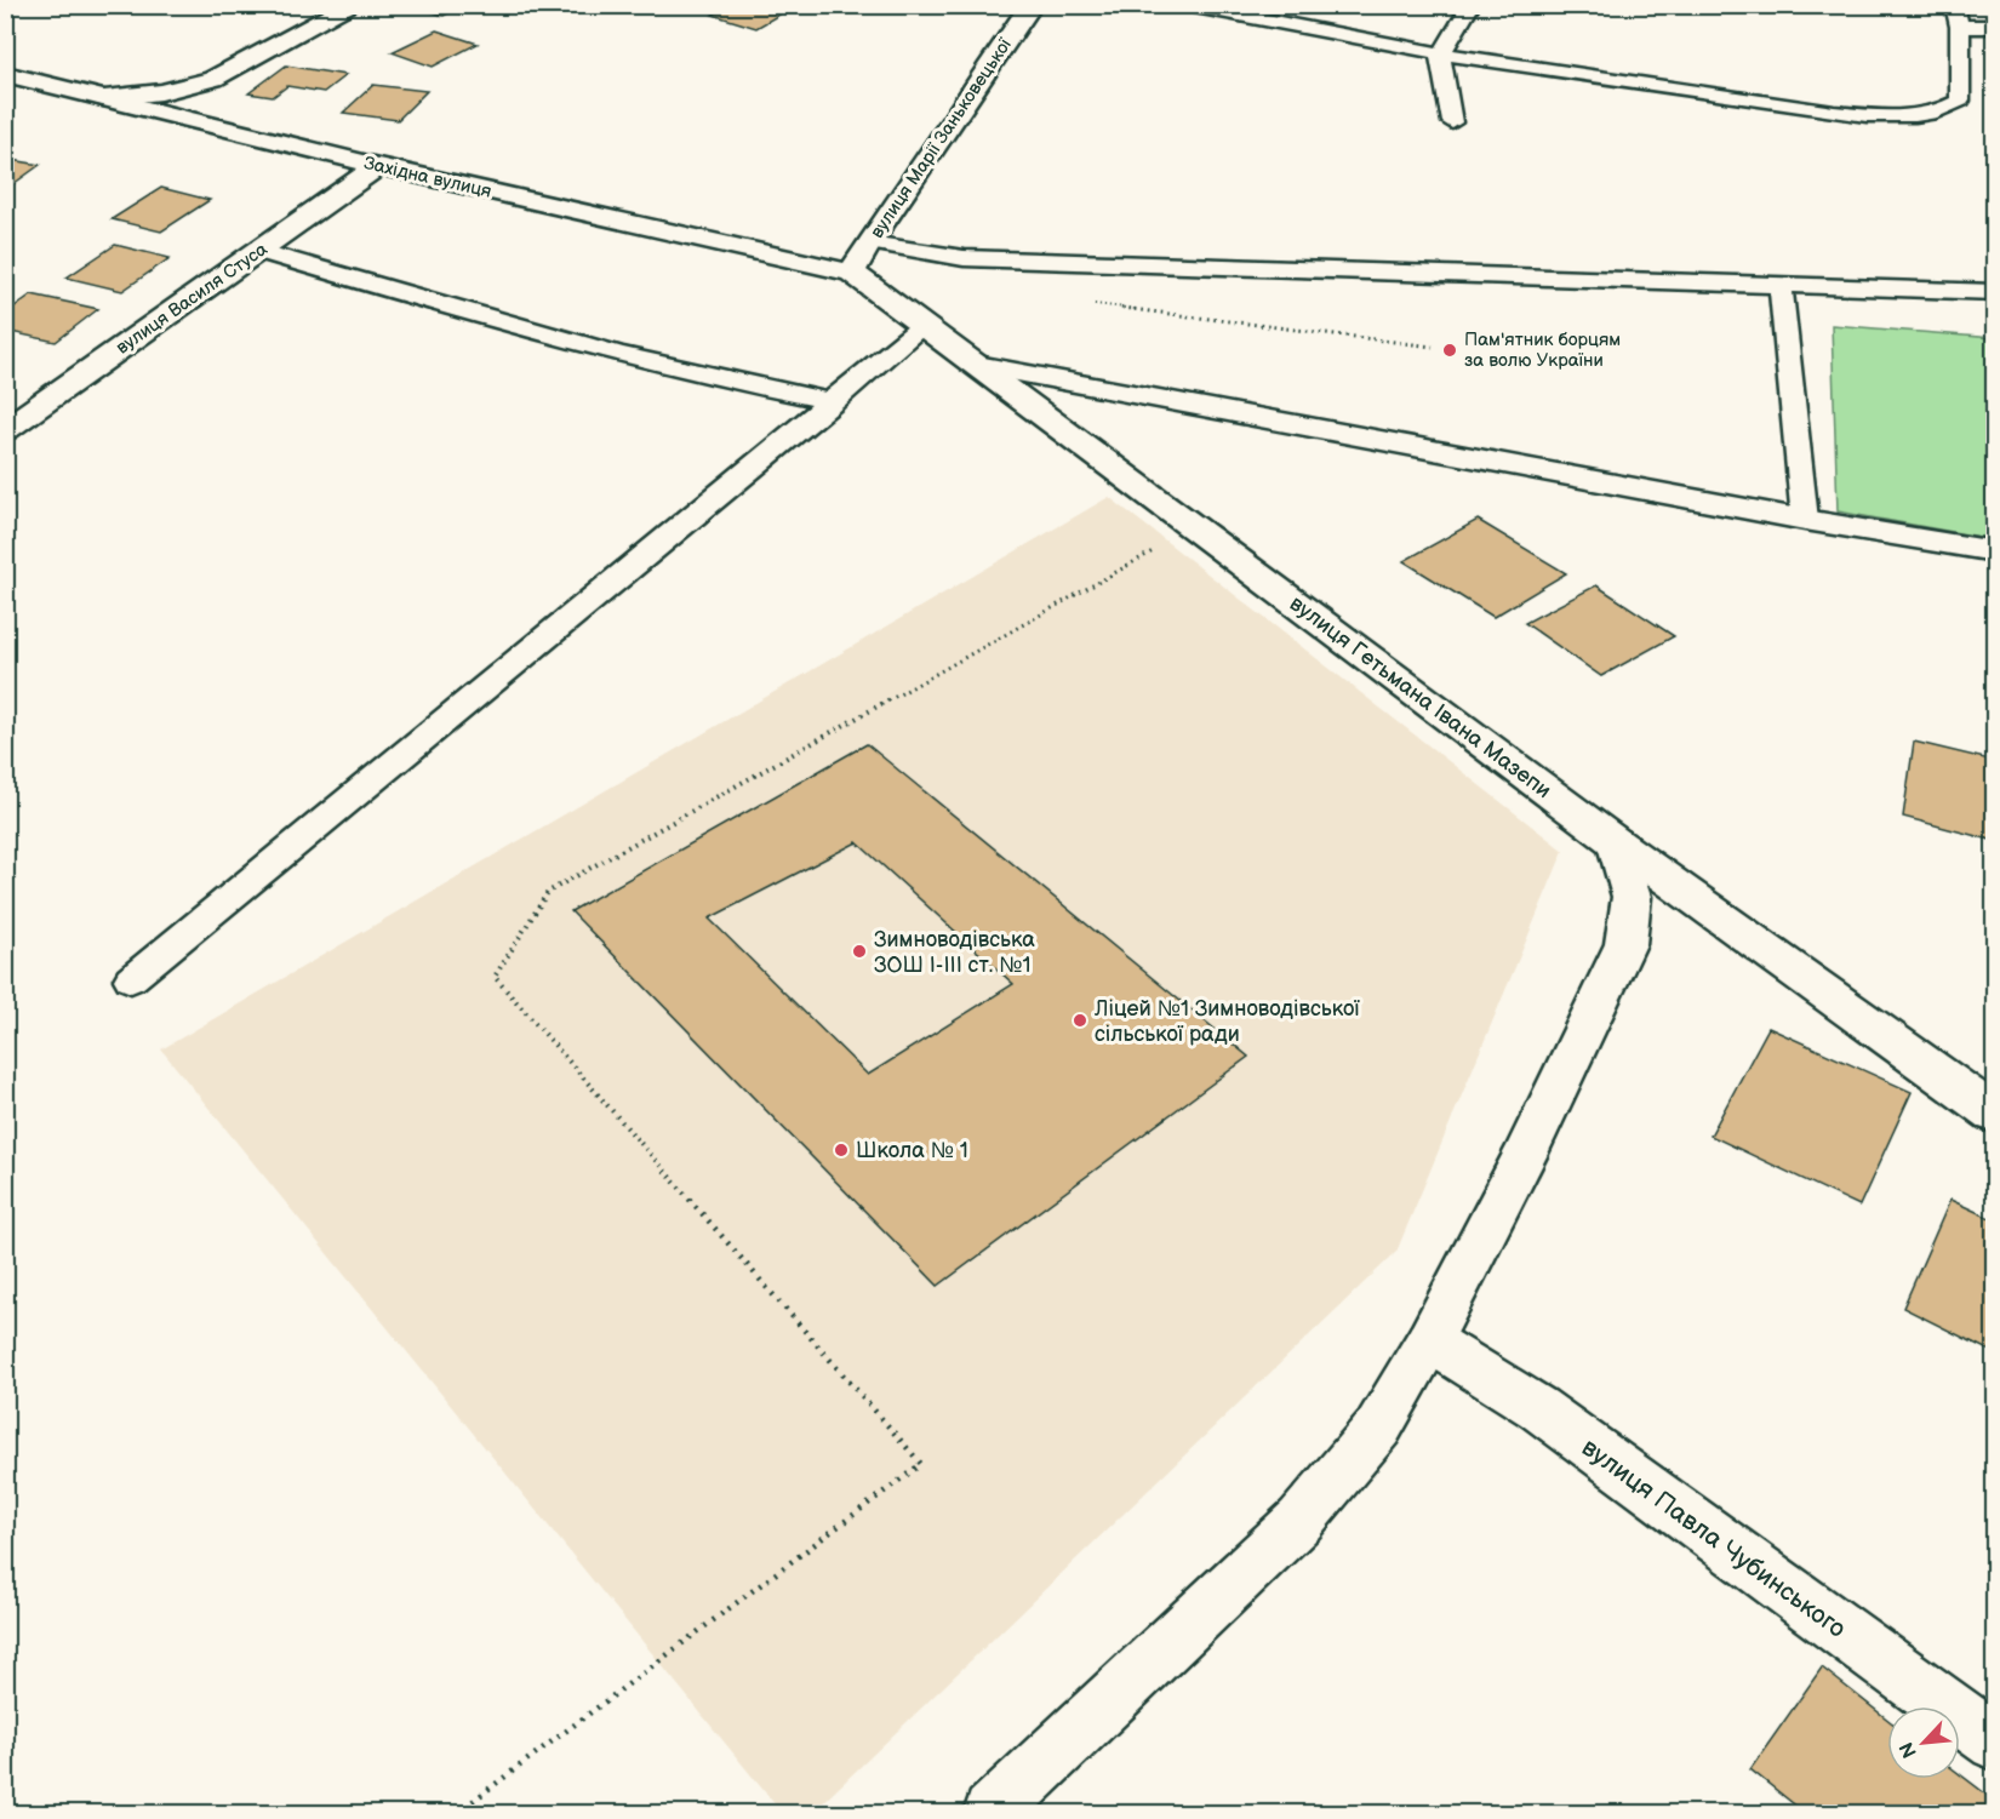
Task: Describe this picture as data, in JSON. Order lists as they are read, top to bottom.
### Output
{
  "streets": {
    "street": [
      "вулиця Марії Заньковецької",
      "Західна вулиця",
      "вулиця Василя Стуса",
      "вулиця Гетьмана Івана Мазепи",
      "вулиця Павла Чубинського"
    ]
  },
  "crossings": [
    ["вулиця Марії Заньковецької", "Західна вулиця"],
    ["вулиця Марії Заньковецької", "вулиця Гетьмана Івана Мазепи"],
    ["Західна вулиця", "вулиця Василя Стуса"],
    ["Західна вулиця", "вулиця Гетьмана Івана Мазепи"]
  ],
  "places": [
    "Пам'ятник борцям за волю України",
    "Зимноводівська ЗОШ І-ІІІ ст. №1",
    "Ліцей №1 Зимноводівської сільської ради",
    "Школа № 1"
  ],
  "north": "bottom left"
}
